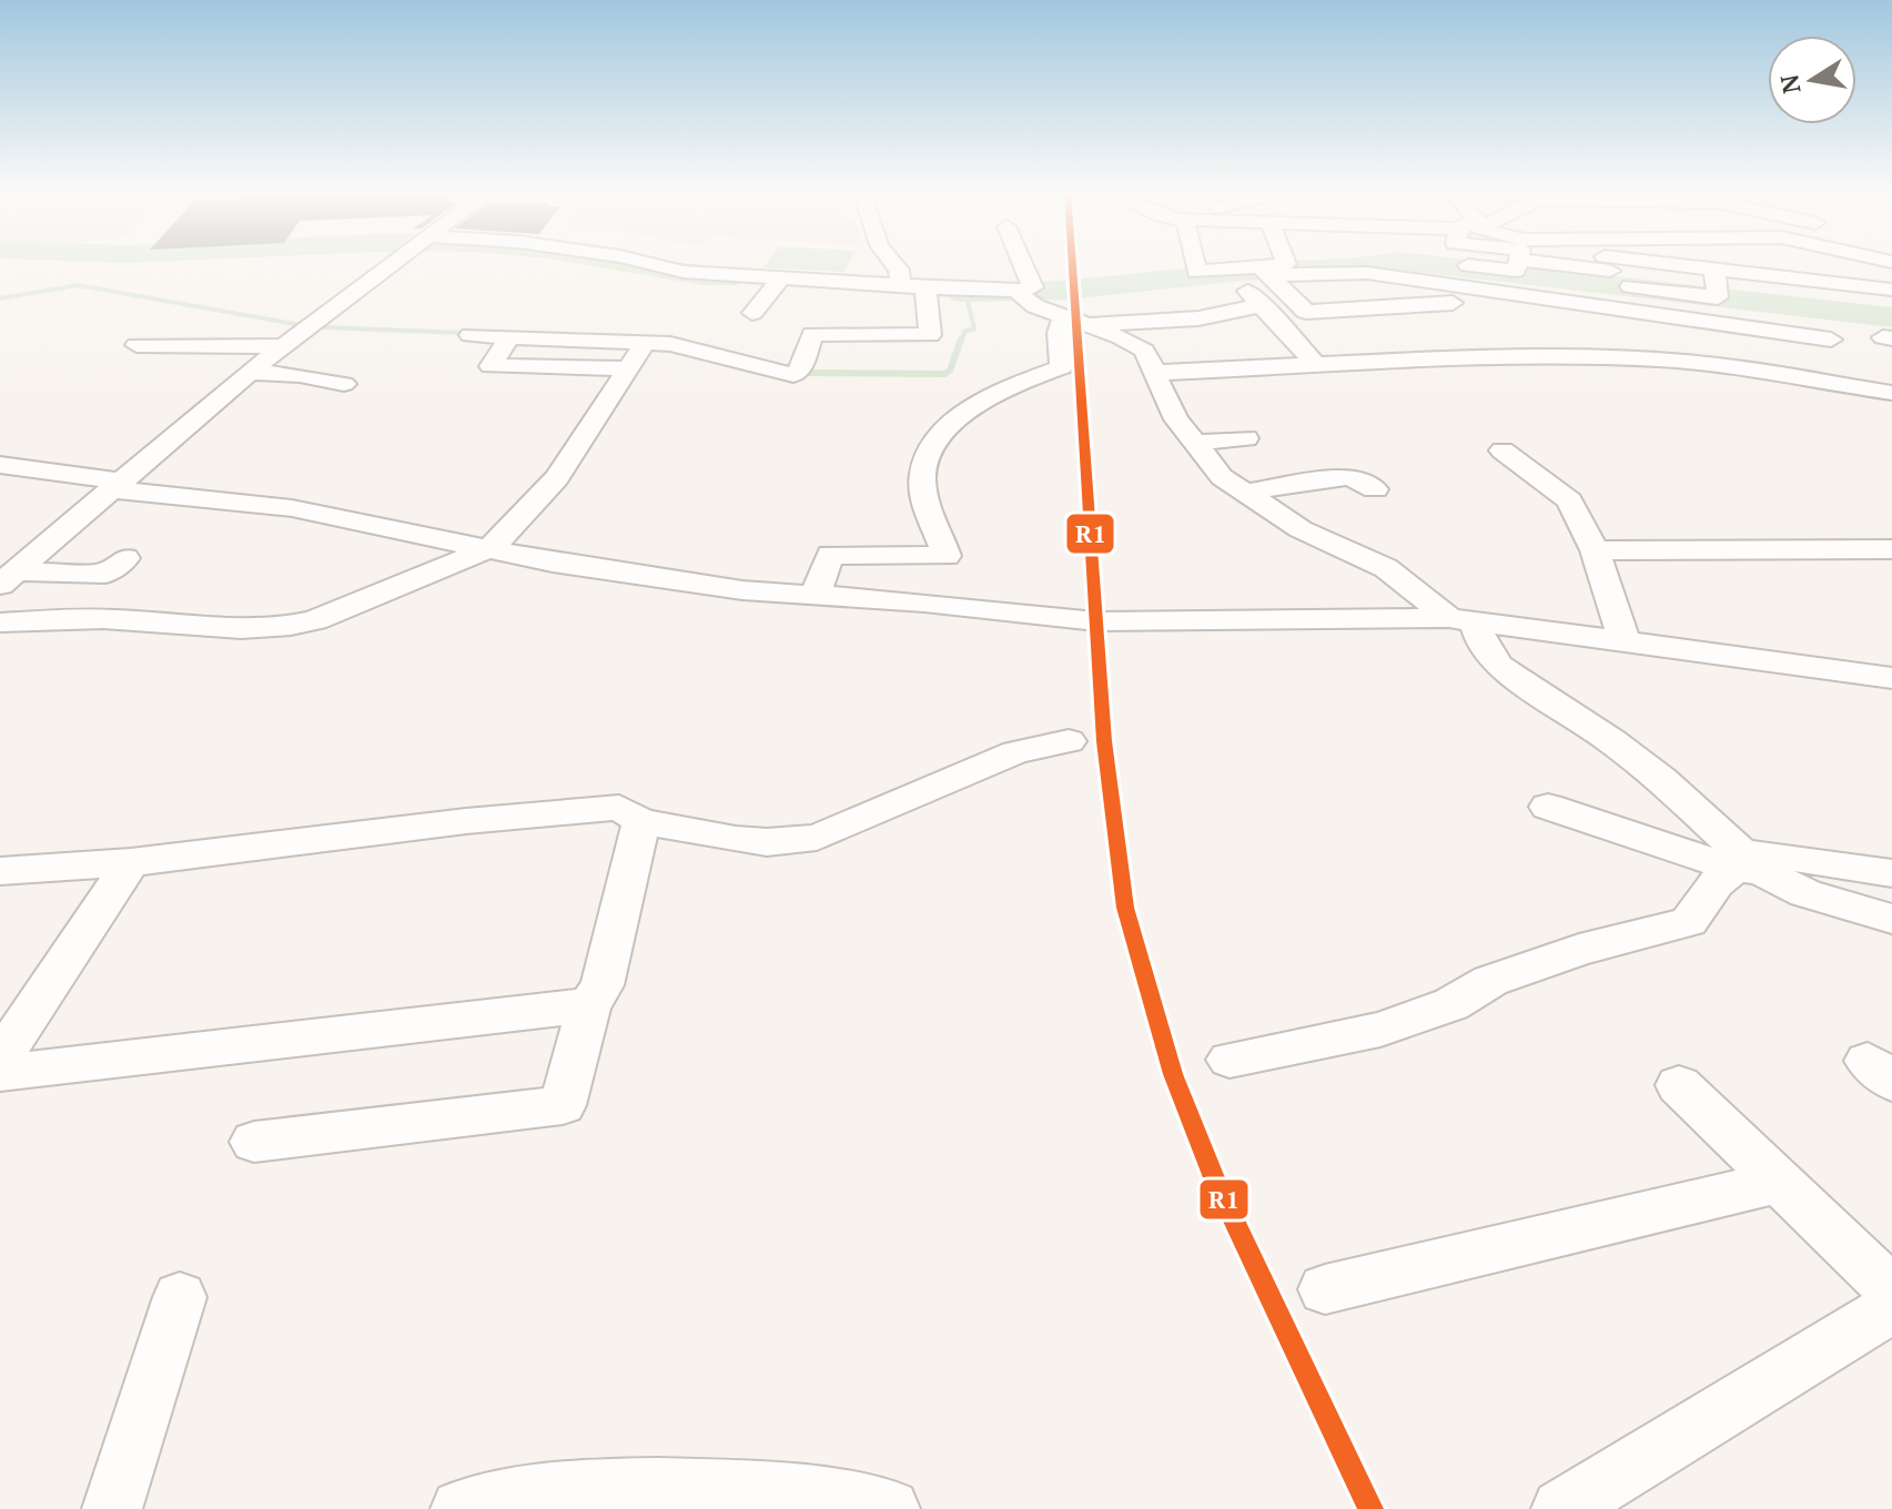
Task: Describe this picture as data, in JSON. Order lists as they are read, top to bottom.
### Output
{
  "lines": ["transit line R1"],
  "north": "left"
}
